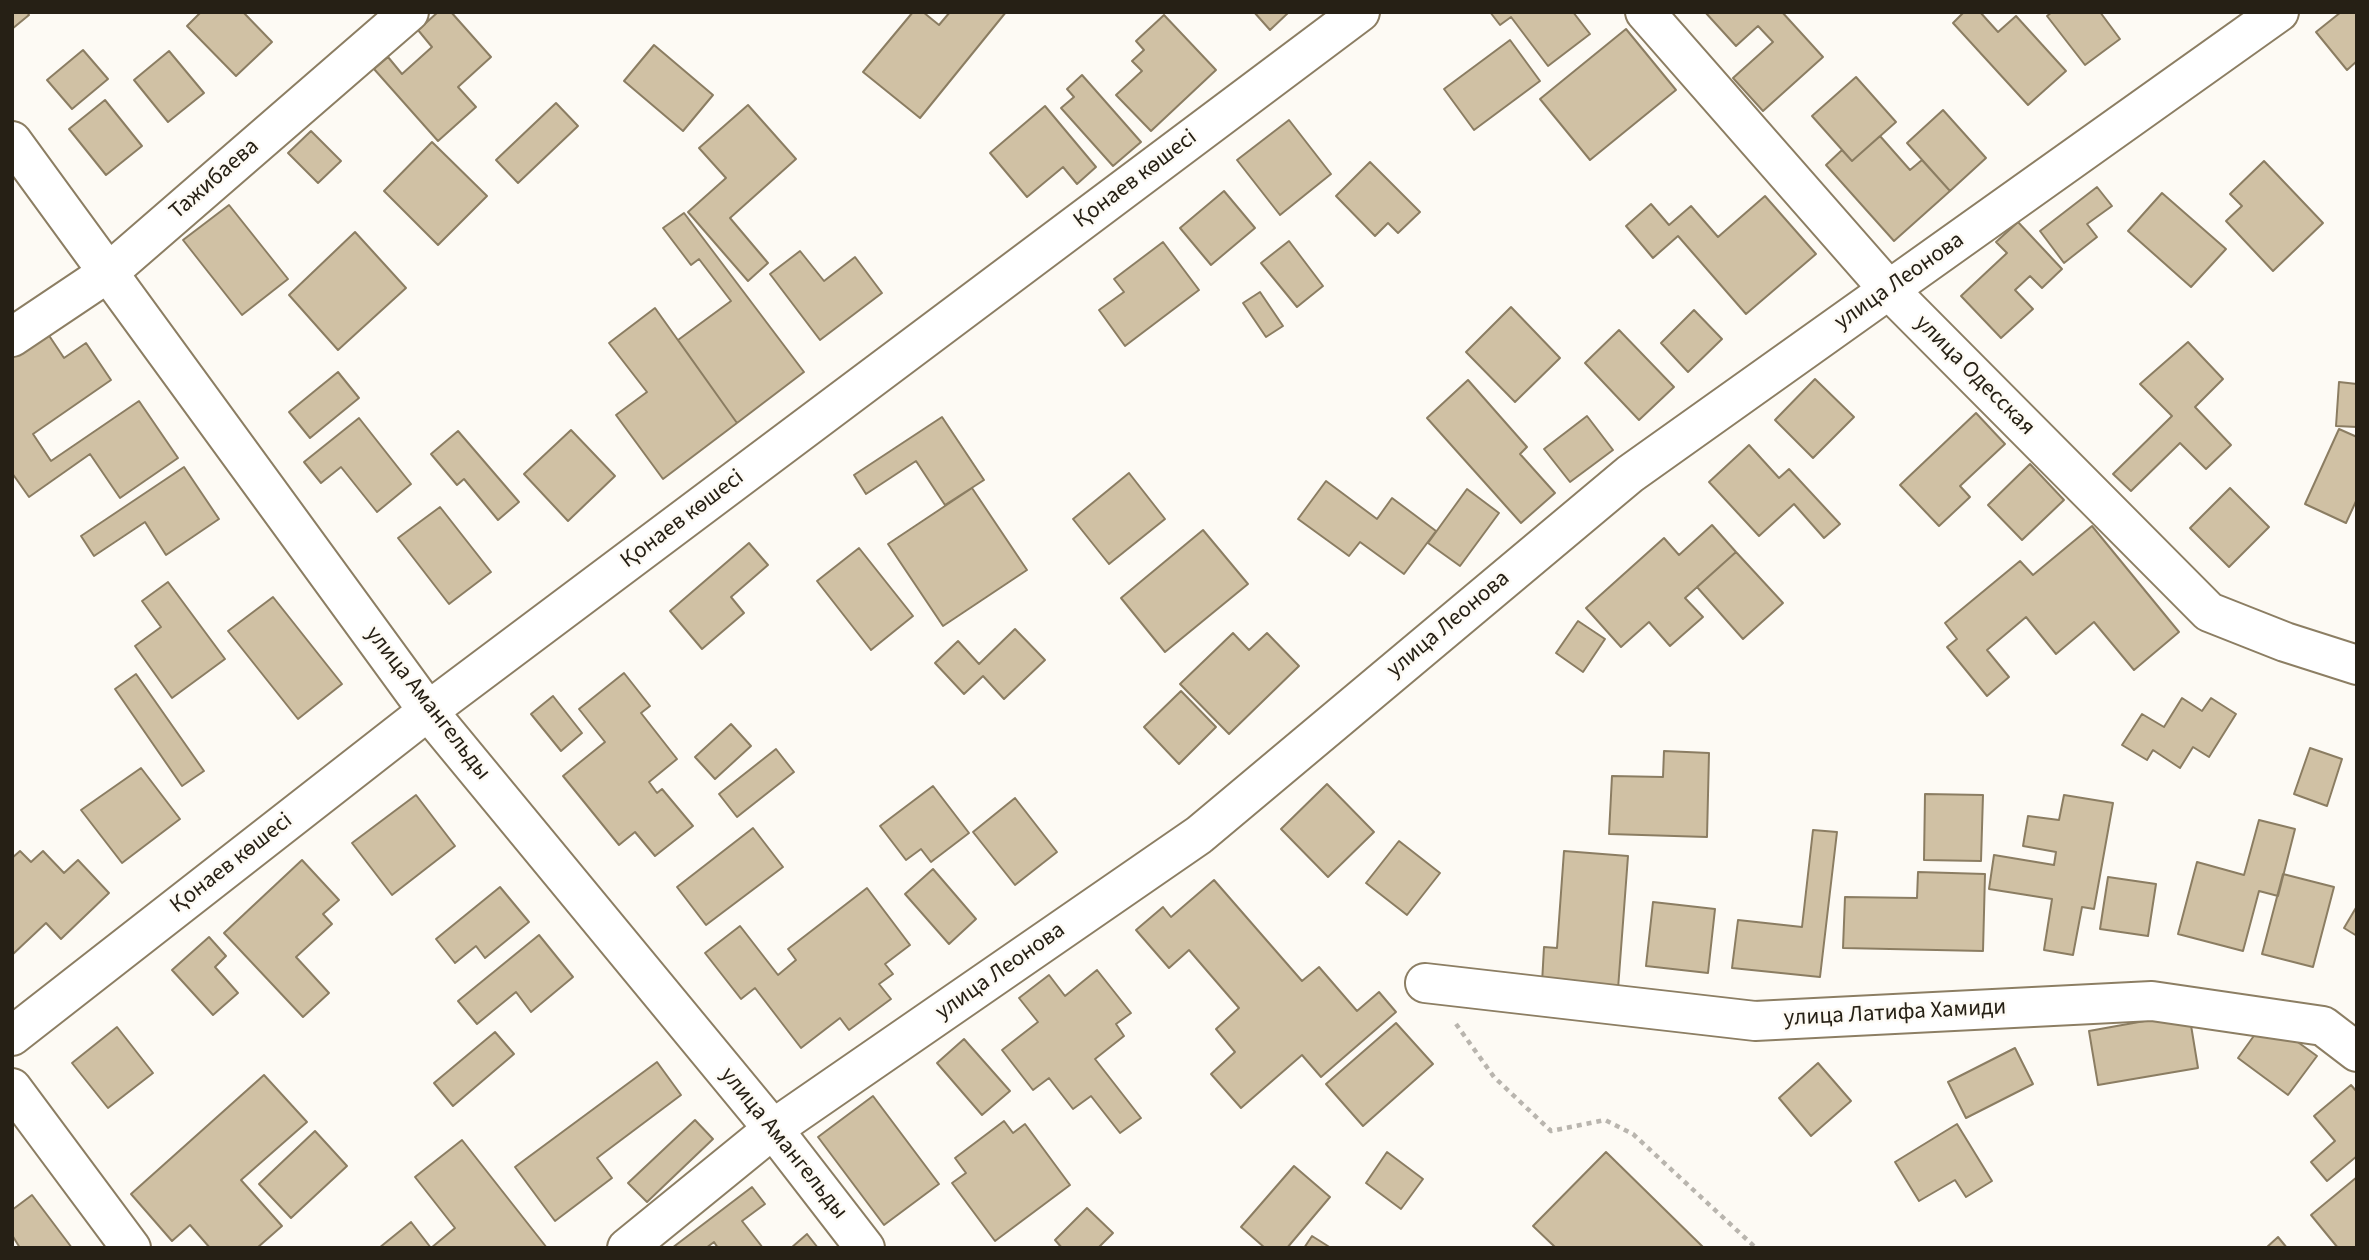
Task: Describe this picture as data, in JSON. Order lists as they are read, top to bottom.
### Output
{
  "streets": {
    "street": [
      "Тажибаева",
      "Қонаев көшесі",
      "улица Леонова",
      "улица Одесская",
      "улица Амангельды",
      "улица Латифа Хамиди"
    ]
  },
  "crossings": [
    ["Тажибаева", "улица Амангельды"],
    ["Қонаев көшесі", "улица Амангельды"],
    ["улица Леонова", "улица Одесская"],
    ["улица Леонова", "улица Амангельды"]
  ]
}
